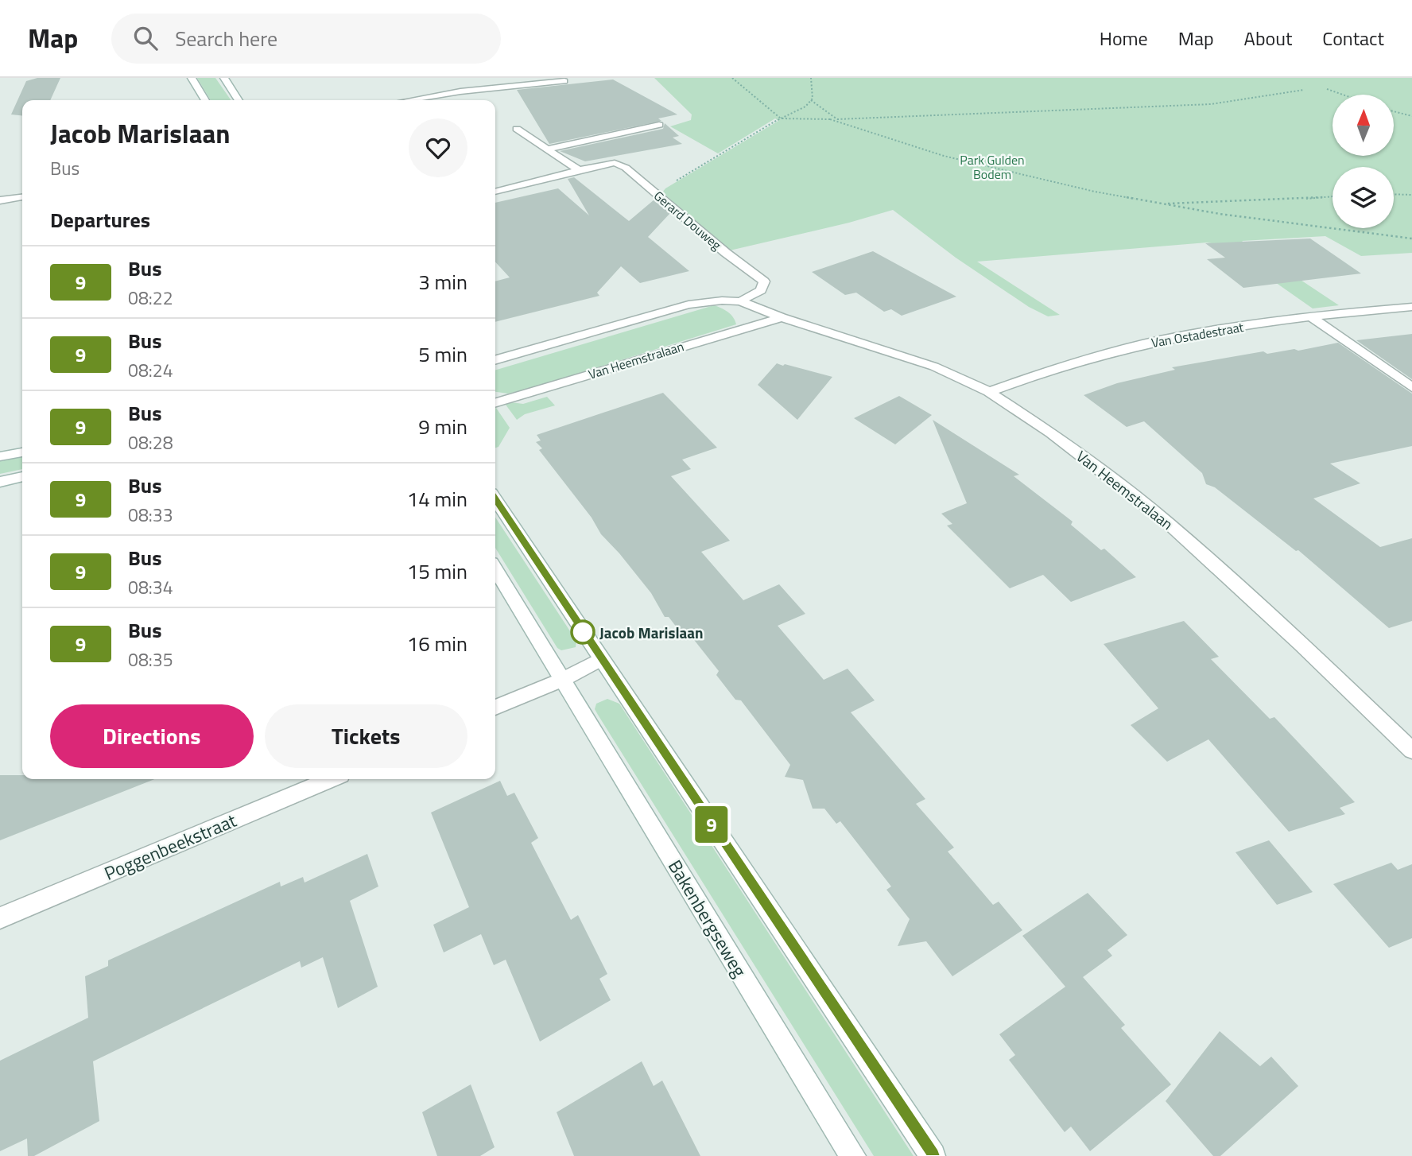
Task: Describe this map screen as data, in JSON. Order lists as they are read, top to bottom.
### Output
{
  "streets": {
    "street": [
      "Gerard Douweg",
      "Van Ostadestraat",
      "Van Heemstralaan",
      "Poggenbeekstraat",
      "Bakenbergseweg"
    ]
  },
  "crossings": [
    ["Gerard Douweg", "Van Heemstralaan"],
    ["Van Ostadestraat", "Van Heemstralaan"]
  ],
  "parks": ["Park Gulden Bodem"],
  "places": ["Jacob Marislaan"],
  "lines": ["bus line 9"],
  "north": "top",
  "page": {
    "header": "Map",
    "search": "Search here",
    "nav": [
      "Home",
      "Map",
      "About",
      "Contact"
    ],
    "on_map": "9",
    "heading": [
      ["Jacob Marislaan", "Bus"],
      "Departures"
    ],
    "list": [
      {
        "mark": "9",
        "name": "Bus",
        "note": "08:22",
        "value": "3 min"
      },
      {
        "mark": "9",
        "name": "Bus",
        "note": "08:24",
        "value": "5 min"
      },
      {
        "mark": "9",
        "name": "Bus",
        "note": "08:28",
        "value": "9 min"
      },
      {
        "mark": "9",
        "name": "Bus",
        "note": "08:33",
        "value": "14 min"
      },
      {
        "mark": "9",
        "name": "Bus",
        "note": "08:34",
        "value": "15 min"
      },
      {
        "mark": "9",
        "name": "Bus",
        "note": "08:35",
        "value": "16 min"
      }
    ],
    "buttons": ["Directions", "Tickets"]
  }
}
